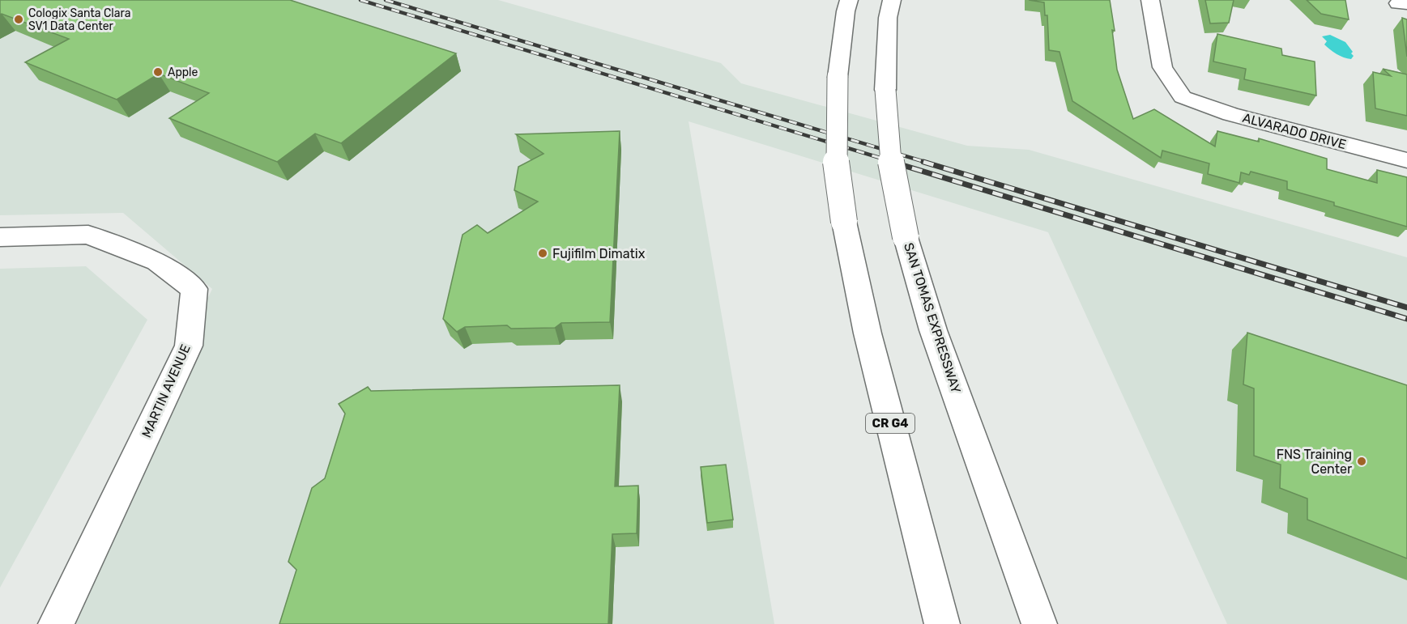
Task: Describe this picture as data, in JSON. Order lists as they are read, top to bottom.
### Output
{
  "streets": {
    "main road": [
      "ALVARADO DRIVE",
      "SAN TOMAS EXPRESSWAY",
      "MARTIN AVENUE",
      "CR G4"
    ]
  },
  "places": [
    "Cologix Santa Clara SV1 Data Center",
    "Apple",
    "Fujifilm Dimatix",
    "FNS Training Center"
  ]
}
